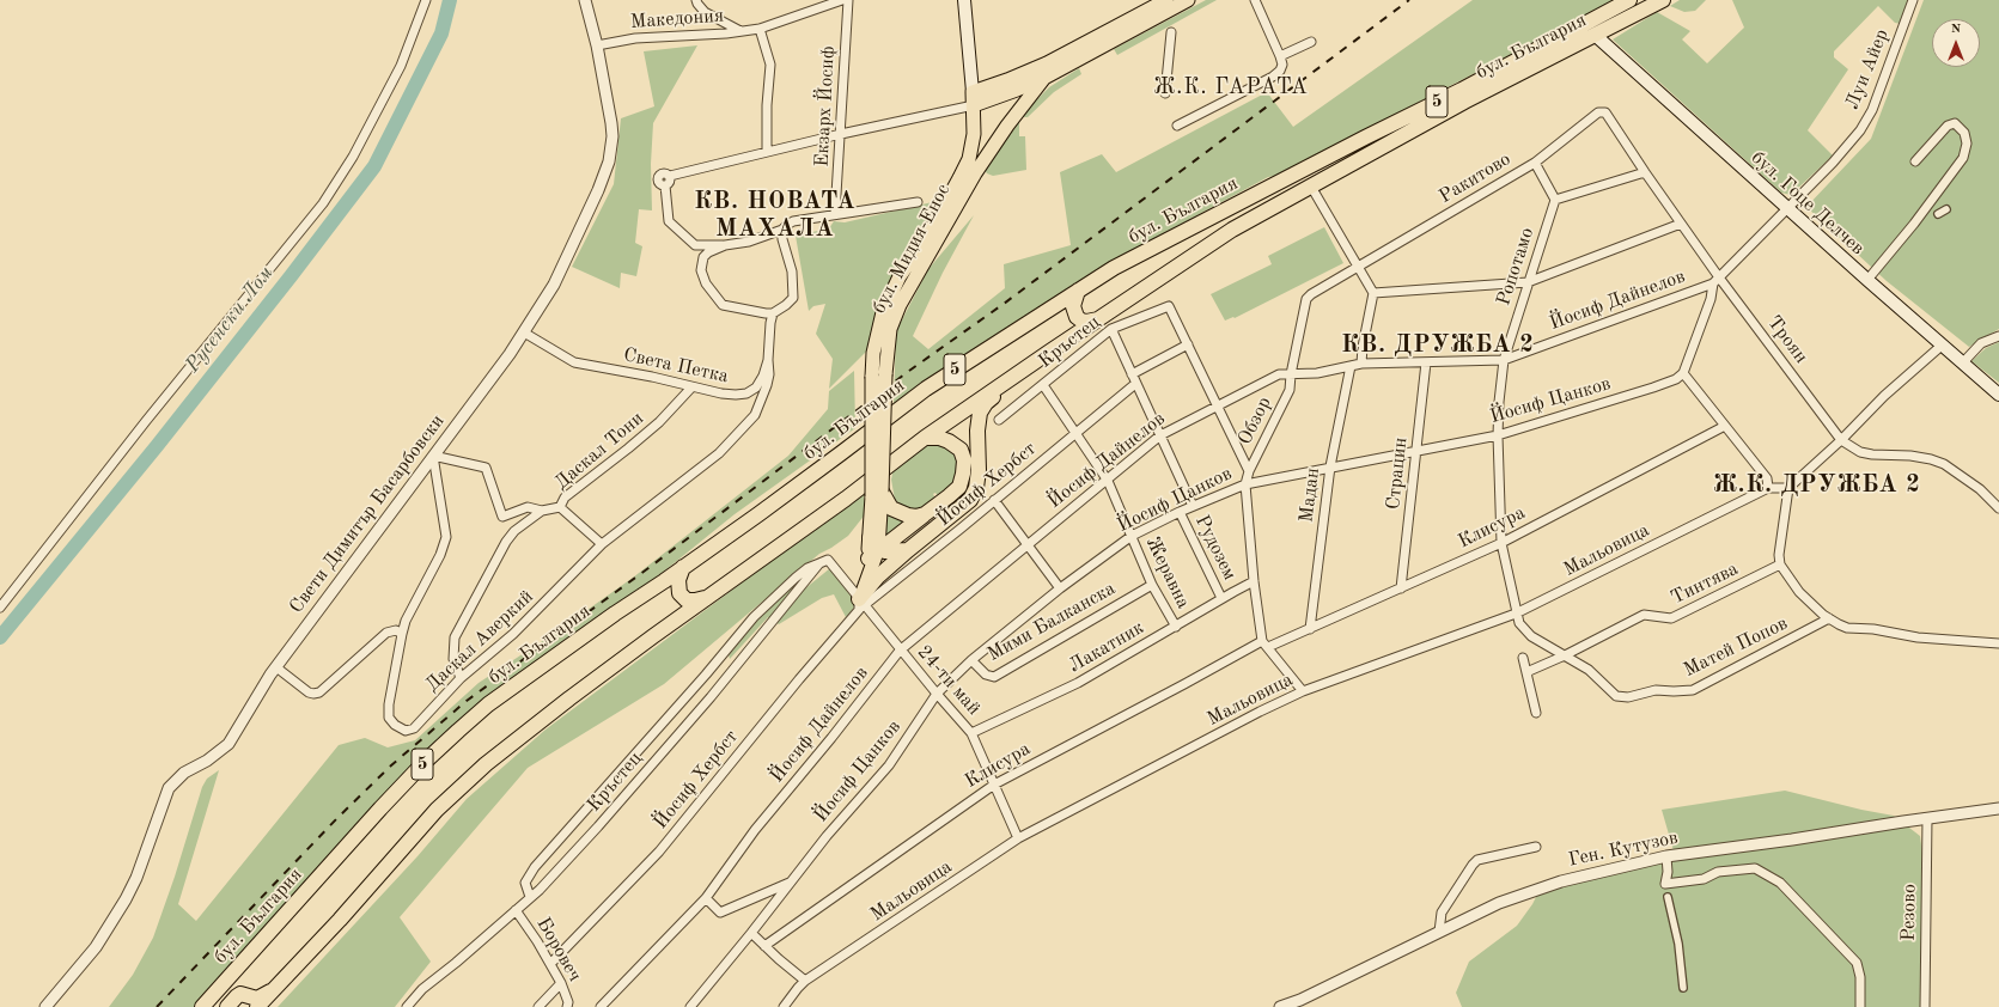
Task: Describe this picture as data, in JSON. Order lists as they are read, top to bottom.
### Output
{
  "streets": {
    "highway": ["бул. България", "5"],
    "main road": ["бул. Гоце Делчев", "бул. Мидия-Енос"],
    "street": [
      "Македония",
      "Луи Айер",
      "Екзарх Йосиф",
      "Ракитово",
      "Ропотамо",
      "Йосиф Дайнелов",
      "Троян",
      "Кръстец",
      "Света Петка",
      "Йосиф Цанков",
      "Обзор",
      "Даскал Тони",
      "Страцин",
      "Йосиф Хербст",
      "Мадан",
      "Свети Димитър Басарбовски",
      "Клисура",
      "Рудозем",
      "Мальовица",
      "Жеравна",
      "Тинтява",
      "Мими Балканска",
      "Даскал Аверкий",
      "Лакатник",
      "Матей Попов",
      "24-ти май",
      "Ген. Кутузов",
      "Резово",
      "Боровеч"
    ]
  },
  "crossings": [
    ["Македония", "Свети Димитър Басарбовски"],
    ["бул. България", "бул. Гоце Делчев"],
    ["Луи Айер", "бул. Гоце Делчев"],
    ["Луи Айер", "Йосиф Дайнелов"],
    ["Екзарх Йосиф", "бул. Мидия-Енос"],
    ["Ракитово", "Троян"],
    ["Ракитово", "Обзор"],
    ["бул. Гоце Делчев", "Йосиф Дайнелов"],
    ["бул. Мидия-Енос", "Йосиф Хербст"],
    ["бул. Мидия-Енос", "24-ти май"],
    ["Ропотамо", "Йосиф Дайнелов"],
    ["Ропотамо", "Йосиф Цанков"],
    ["Ропотамо", "Клисура"],
    ["Ропотамо", "Мальовица"],
    ["Ропотамо", "Матей Попов"],
    ["Йосиф Дайнелов", "Троян"],
    ["Йосиф Дайнелов", "Обзор"],
    ["Йосиф Дайнелов", "Страцин"],
    ["Йосиф Дайнелов", "Мадан"],
    ["Йосиф Дайнелов", "Рудозем"],
    ["Йосиф Дайнелов", "Жеравна"],
    ["Йосиф Дайнелов", "24-ти май"],
    ["Кръстец", "Рудозем"],
    ["Кръстец", "Жеравна"],
    ["Кръстец", "24-ти май"],
    ["Кръстец", "Боровеч"],
    ["Света Петка", "Даскал Тони"],
    ["Света Петка", "Свети Димитър Басарбовски"],
    ["Света Петка", "Даскал Аверкий"],
    ["Йосиф Цанков", "Обзор"],
    ["Йосиф Цанков", "Страцин"],
    ["Йосиф Цанков", "Мадан"],
    ["Йосиф Цанков", "Рудозем"],
    ["Йосиф Цанков", "Жеравна"],
    ["Йосиф Цанков", "Мими Балканска"],
    ["Йосиф Цанков", "24-ти май"],
    ["Обзор", "Клисура"],
    ["Обзор", "Мальовица"],
    ["Обзор", "Лакатник"],
    ["Даскал Тони", "Даскал Аверкий"],
    ["Страцин", "Клисура"],
    ["Йосиф Хербст", "Рудозем"],
    ["Йосиф Хербст", "Жеравна"],
    ["Йосиф Хербст", "24-ти май"],
    ["Йосиф Хербст", "Боровеч"],
    ["Мадан", "Клисура"],
    ["Свети Димитър Басарбовски", "Даскал Аверкий"],
    ["Клисура", "24-ти май"],
    ["Рудозем", "Лакатник"],
    ["Мальовица", "Матей Попов"],
    ["Мальовица", "24-ти май"],
    ["Жеравна", "Мими Балканска"],
    ["Жеравна", "Лакатник"],
    ["Тинтява", "Матей Попов"],
    ["Лакатник", "24-ти май"],
    ["Ген. Кутузов", "Резово"]
  ],
  "districts": [
    "Ж.К. ГАРАТА",
    "КВ. НОВАТА МАХАЛА",
    "КВ. ДРУЖБА 2",
    "Ж.К. ДРУЖБА 2"
  ],
  "water": ["Русенски Лом"],
  "north": "top"
}
